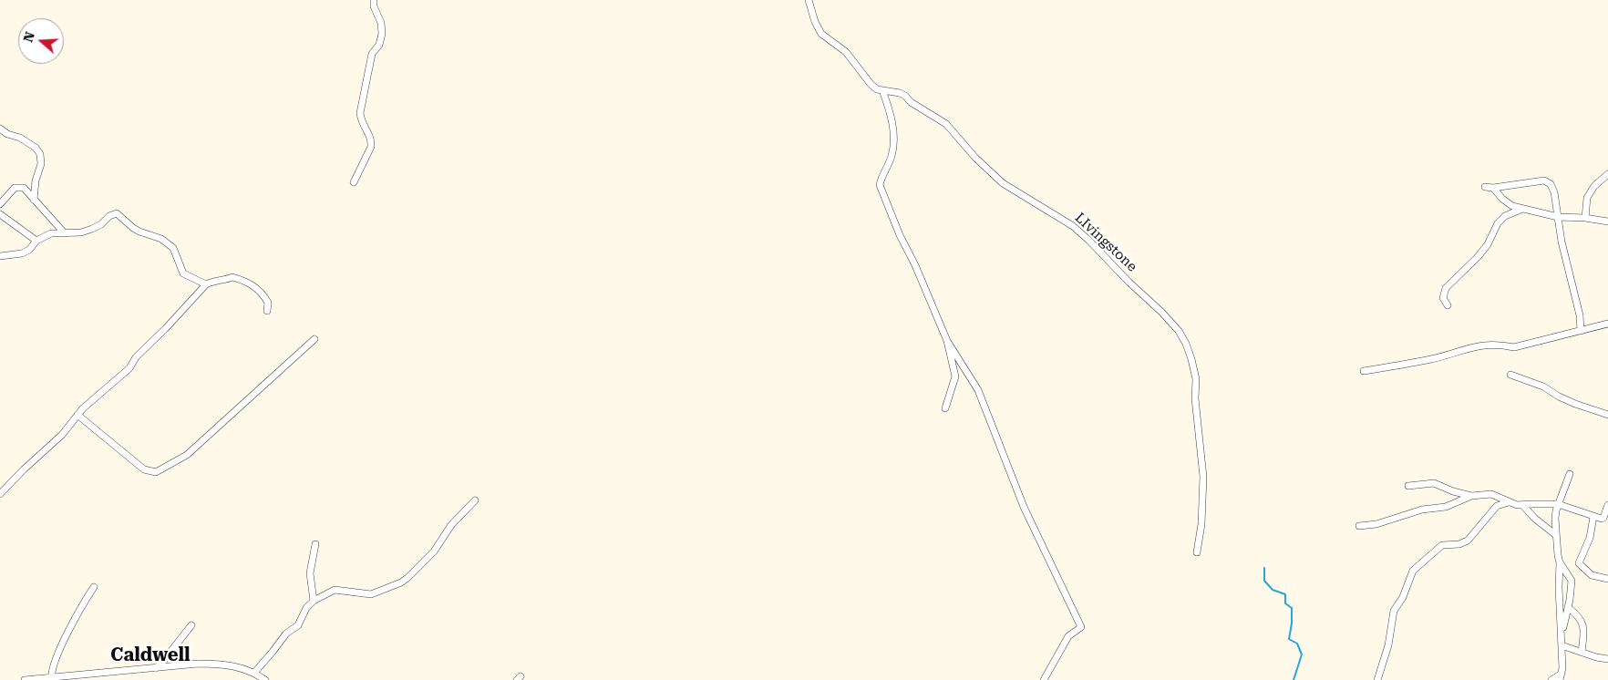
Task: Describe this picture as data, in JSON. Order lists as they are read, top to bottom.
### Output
{
  "streets": {
    "street": ["LIvingstone"]
  },
  "districts": ["Caldwell"],
  "north": "left"
}
